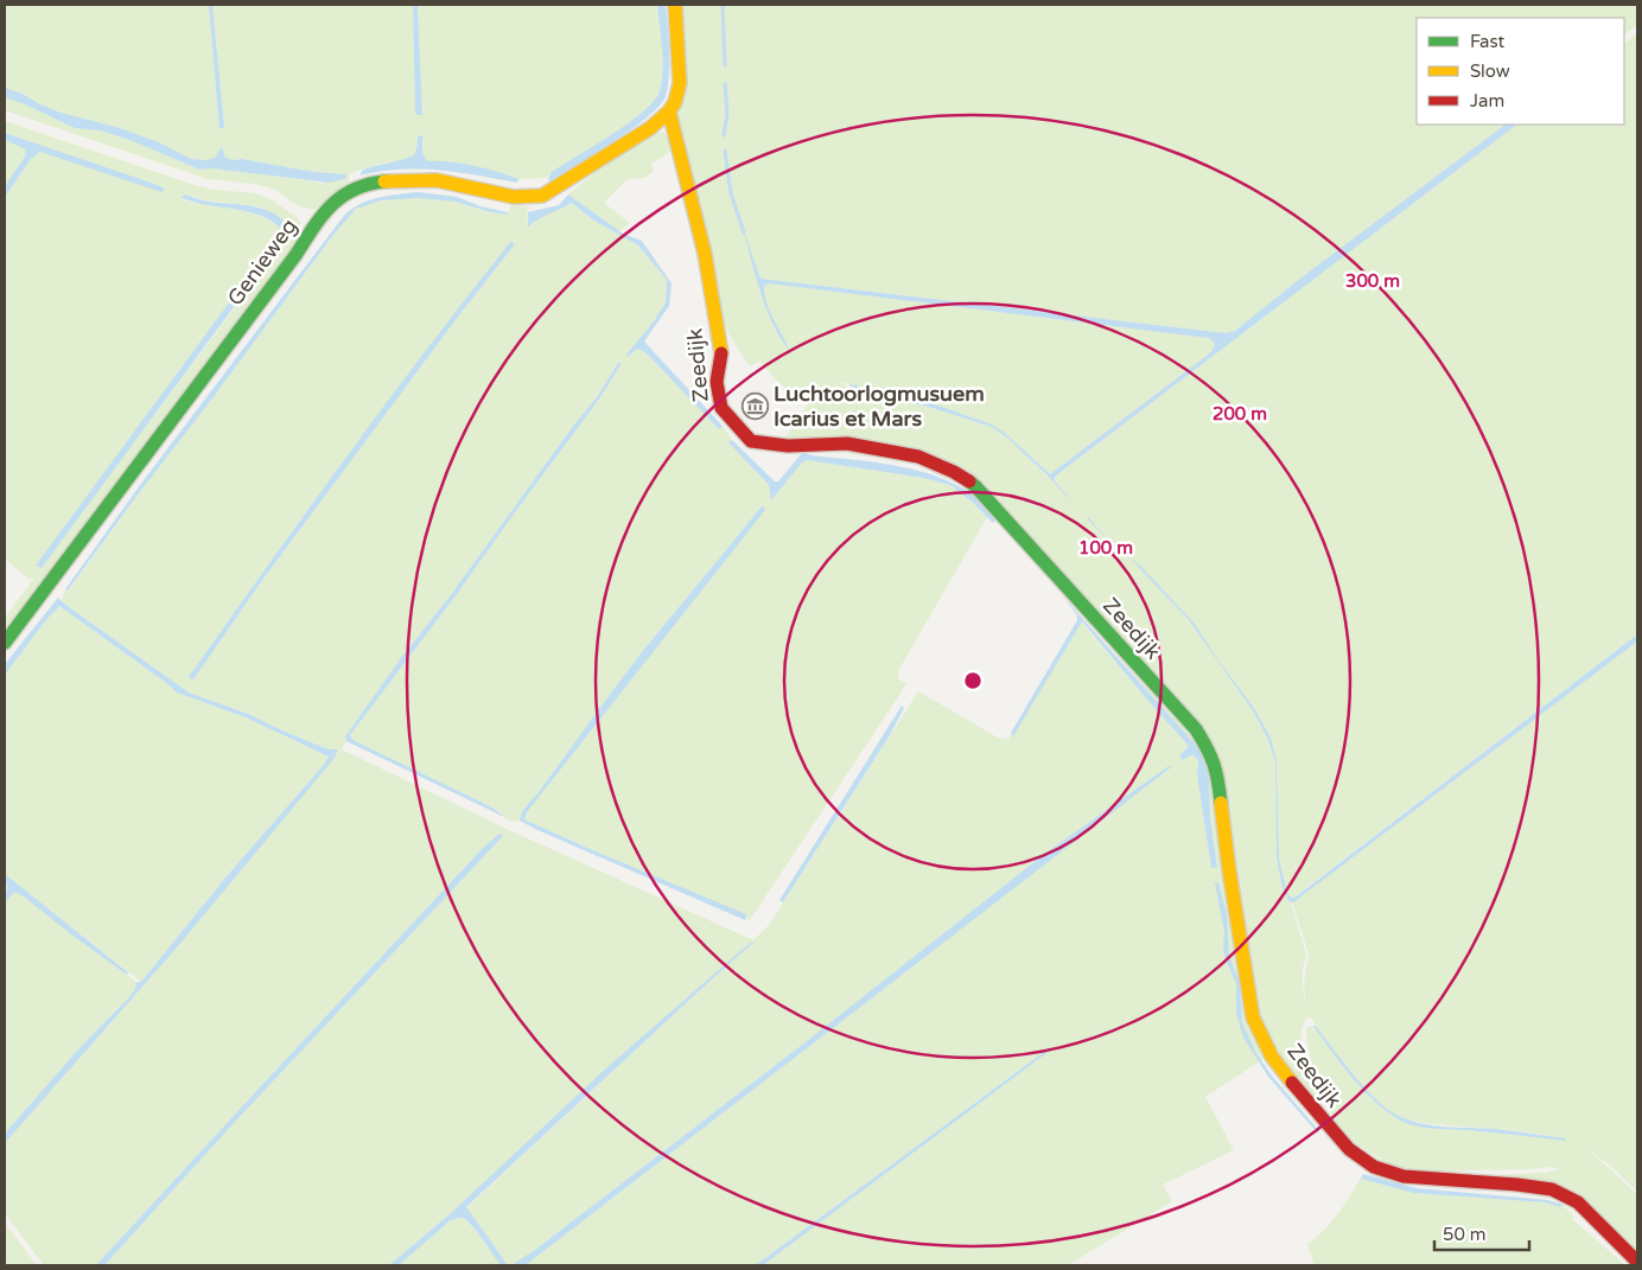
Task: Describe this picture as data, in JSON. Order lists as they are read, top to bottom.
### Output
{
  "streets": {
    "street": ["Genieweg", "Zeedijk"]
  },
  "crossings": [
    ["Genieweg", "Zeedijk"]
  ],
  "places": {
    "museum": ["Luchtoorlogmusuem Icarius et Mars"]
  },
  "legend": ["Fast", "Slow", "Jam"],
  "scale_bar": "50 m",
  "rings": ["300 m", "200 m", "100 m"]
}
